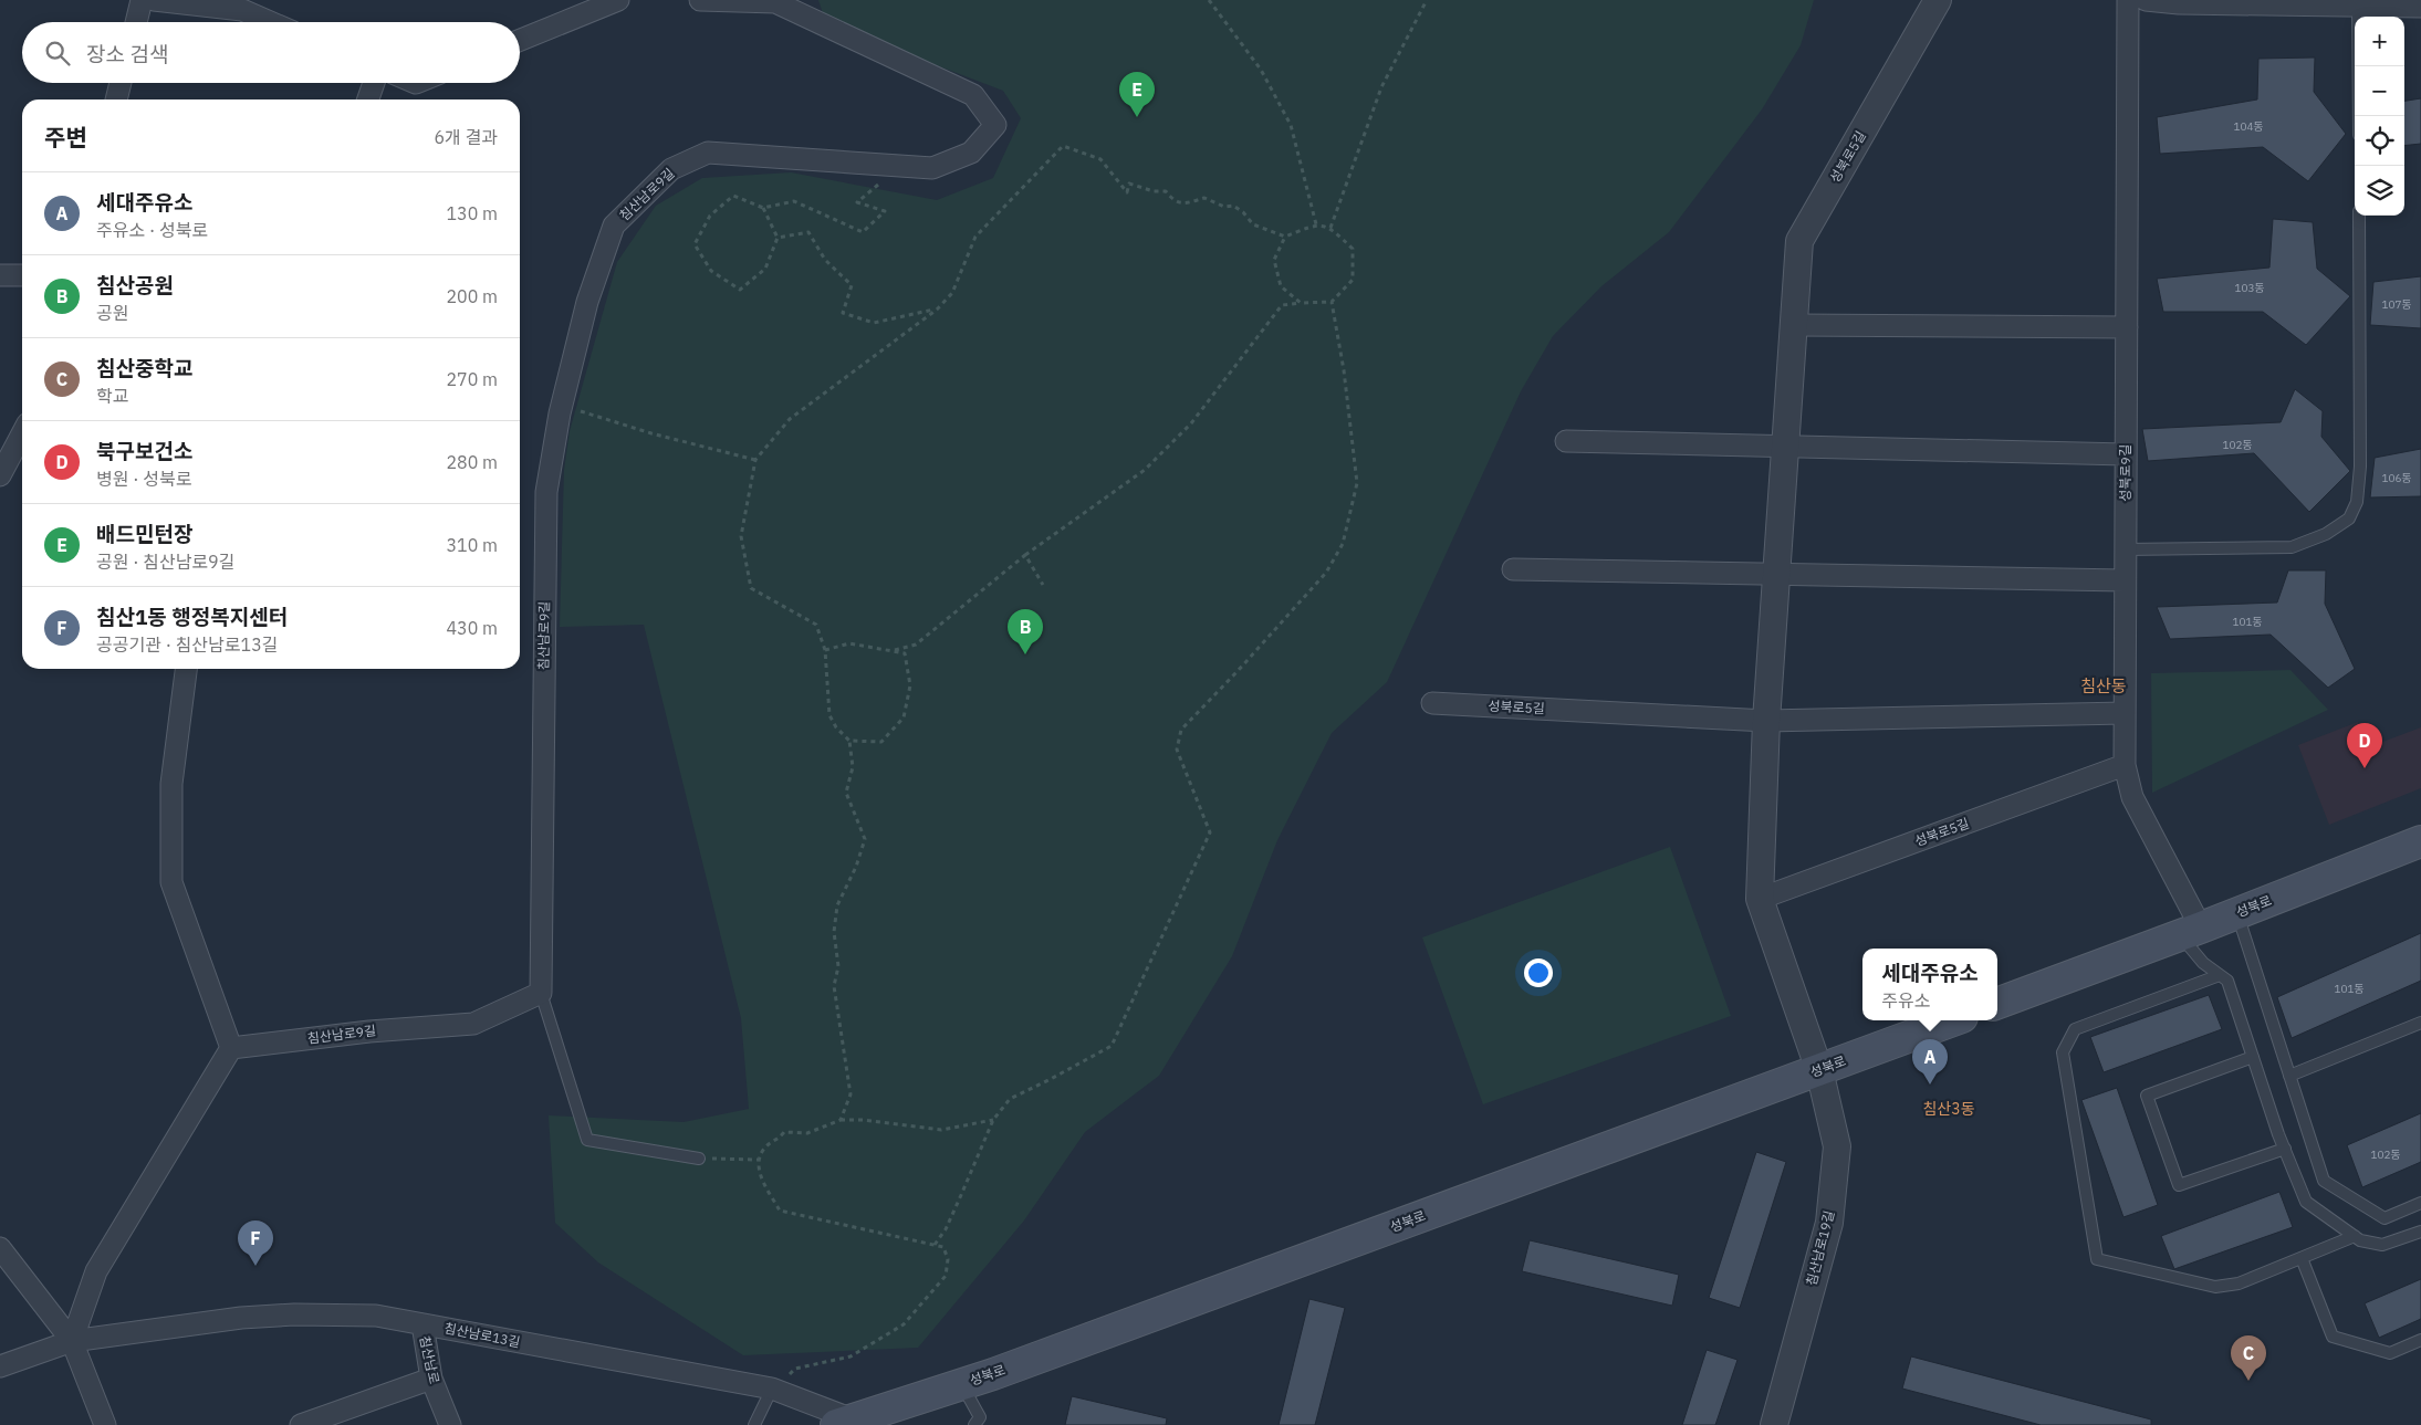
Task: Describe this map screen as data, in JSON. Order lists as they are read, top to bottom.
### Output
{
  "streets": {
    "main road": ["성북로"],
    "street": [
      "성북로5길",
      "침산남로9길",
      "성북로9길",
      "침산남로19길",
      "침산남로13길",
      "침산남로"
    ]
  },
  "crossings": [
    ["성북로5길", "성북로9길"],
    ["성북로5길", "성북로"],
    ["성북로5길", "침산남로19길"],
    ["성북로9길", "성북로"],
    ["성북로", "침산남로19길"],
    ["성북로", "침산남로13길"],
    ["침산남로13길", "침산남로"]
  ],
  "districts": ["침산동", "침산3동"],
  "house_numbers": [
    "104동",
    "103동",
    "107동",
    "102동",
    "106동",
    "101동",
    "101동",
    "102동"
  ],
  "page": {
    "map_buttons": ["+", "−"],
    "search": "장소 검색",
    "pins": [
      "E",
      "B",
      "D",
      "A",
      "F",
      "C"
    ],
    "heading": ["주변", "6개 결과"],
    "list": [
      {
        "mark": "A",
        "name": "세대주유소",
        "note": "주유소 · 성북로",
        "value": "130 m"
      },
      {
        "mark": "B",
        "name": "침산공원",
        "note": "공원",
        "value": "200 m"
      },
      {
        "mark": "C",
        "name": "침산중학교",
        "note": "학교",
        "value": "270 m"
      },
      {
        "mark": "D",
        "name": "북구보건소",
        "note": "병원 · 성북로",
        "value": "280 m"
      },
      {
        "mark": "E",
        "name": "배드민턴장",
        "note": "공원 · 침산남로9길",
        "value": "310 m"
      },
      {
        "mark": "F",
        "name": "침산1동 행정복지센터",
        "note": "공공기관 · 침산남로13길",
        "value": "430 m"
      }
    ],
    "popup": ["세대주유소", "주유소"]
  }
}
